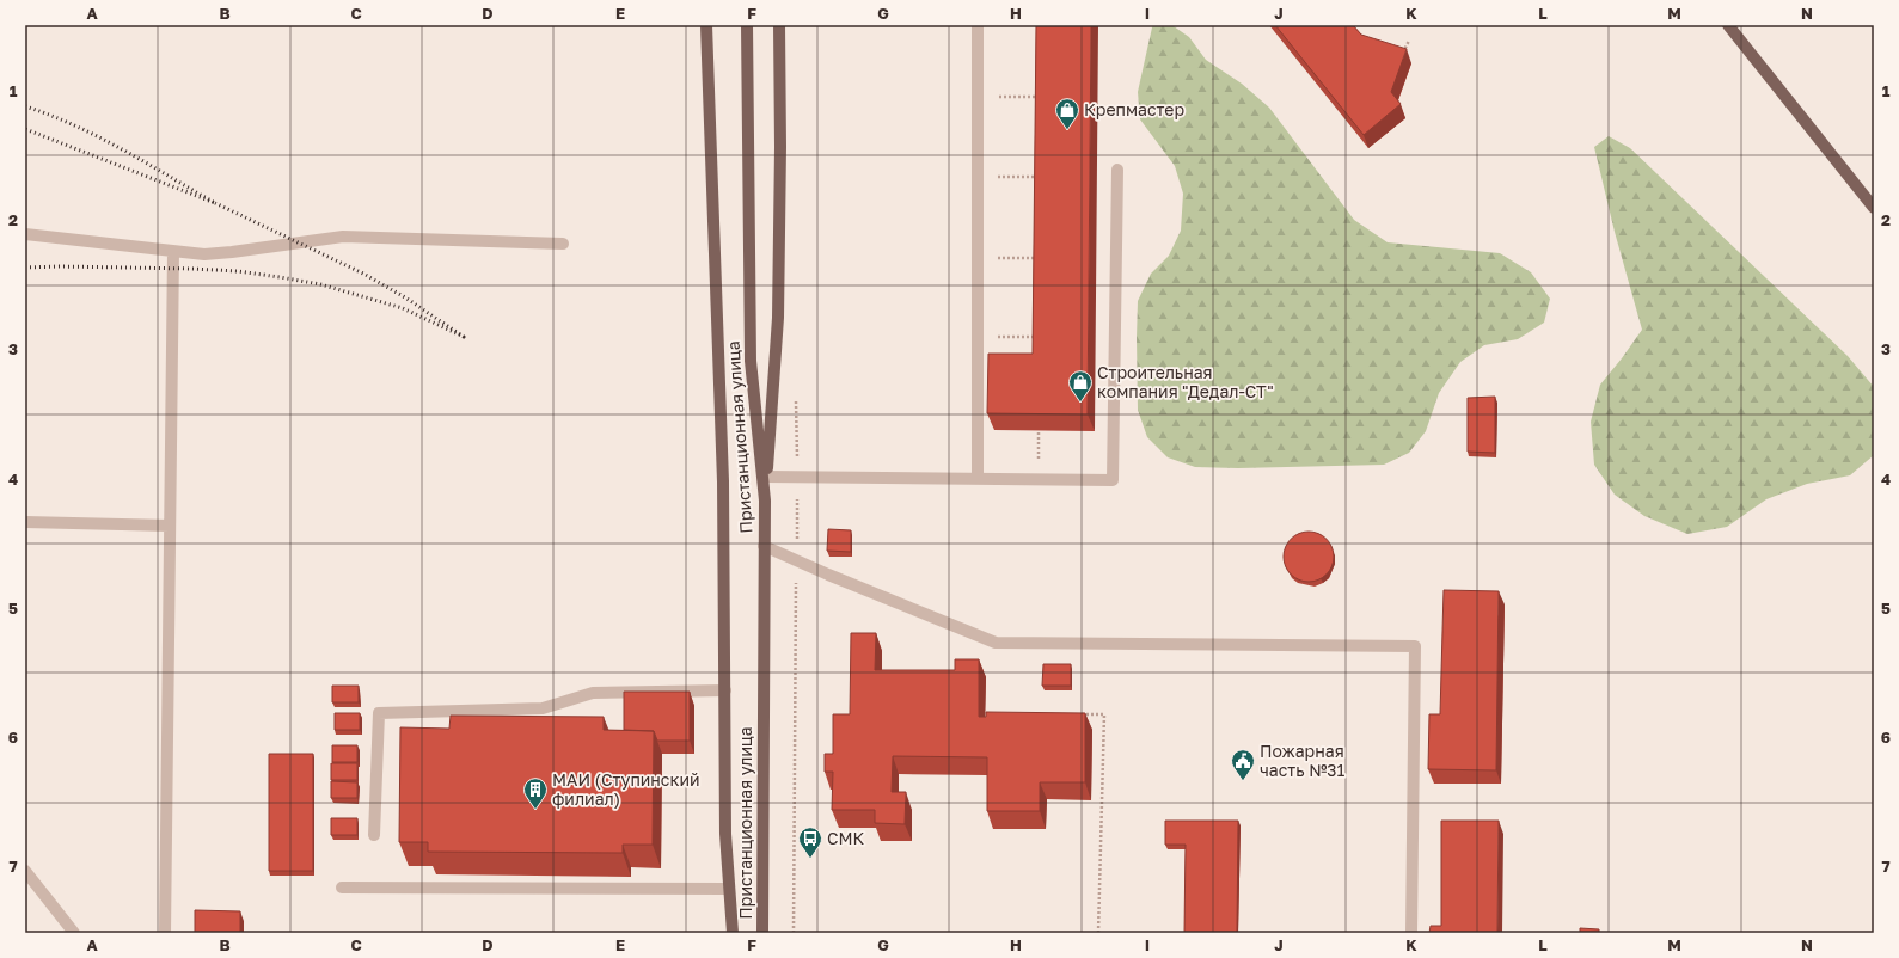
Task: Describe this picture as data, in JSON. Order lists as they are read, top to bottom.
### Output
{
  "streets": {
    "main road": ["Пристанционная улица"]
  },
  "places": {
    "shop": ["Крепмастер", "Строительная компания \"Дедал-СТ\""],
    "public building": ["Пожарная часть №31"],
    "building": ["МАИ (Ступинский филиал)"],
    "bus stop": ["СМК"]
  },
  "grid": {
    "columns": [
      "A",
      "B",
      "C",
      "D",
      "E",
      "F",
      "G",
      "H",
      "I",
      "J",
      "K",
      "L",
      "M",
      "N"
    ],
    "rows": [
      "1",
      "2",
      "3",
      "4",
      "5",
      "6",
      "7"
    ]
  }
}
